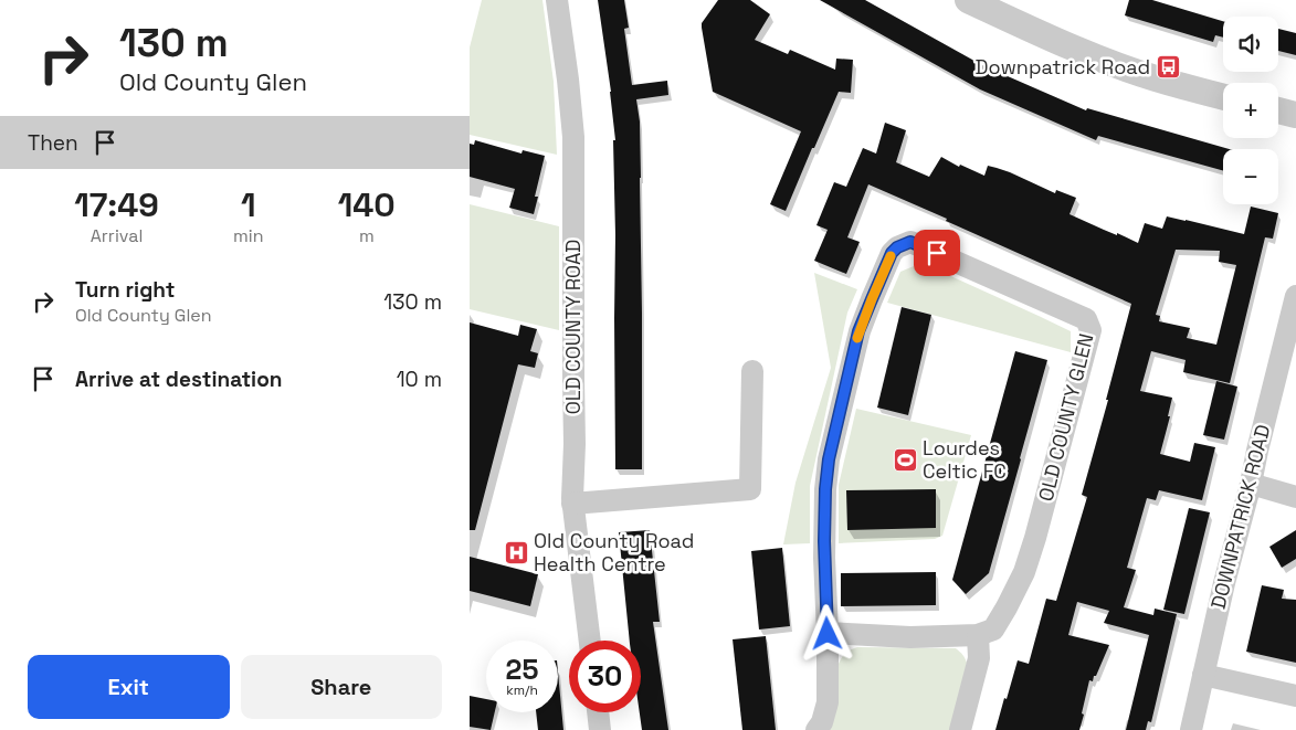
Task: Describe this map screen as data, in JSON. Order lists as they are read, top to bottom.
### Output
{
  "streets": {
    "street": ["OLD COUNTY ROAD", "OLD COUNTY GLEN", "DOWNPATRICK ROAD"]
  },
  "places": {
    "bus stop": ["Downpatrick Road"],
    "sports": ["Lourdes Celtic FC"],
    "hospital": ["Old County Road Health Centre"]
  },
  "page": {
    "turn": ["130 m", "Old County Glen"],
    "map_buttons": ["+", "−"],
    "then": "Then",
    "eta": [
      "17:49",
      "Arrival",
      "1",
      "min",
      "140",
      "m"
    ],
    "list": [
      {
        "name": "Turn right",
        "note": "Old County Glen",
        "value": "130 m"
      },
      {
        "name": "Arrive at destination",
        "value": "10 m"
      }
    ],
    "speed": "25 km/h",
    "limit": "30",
    "buttons": ["Exit", "Share"]
  }
}
